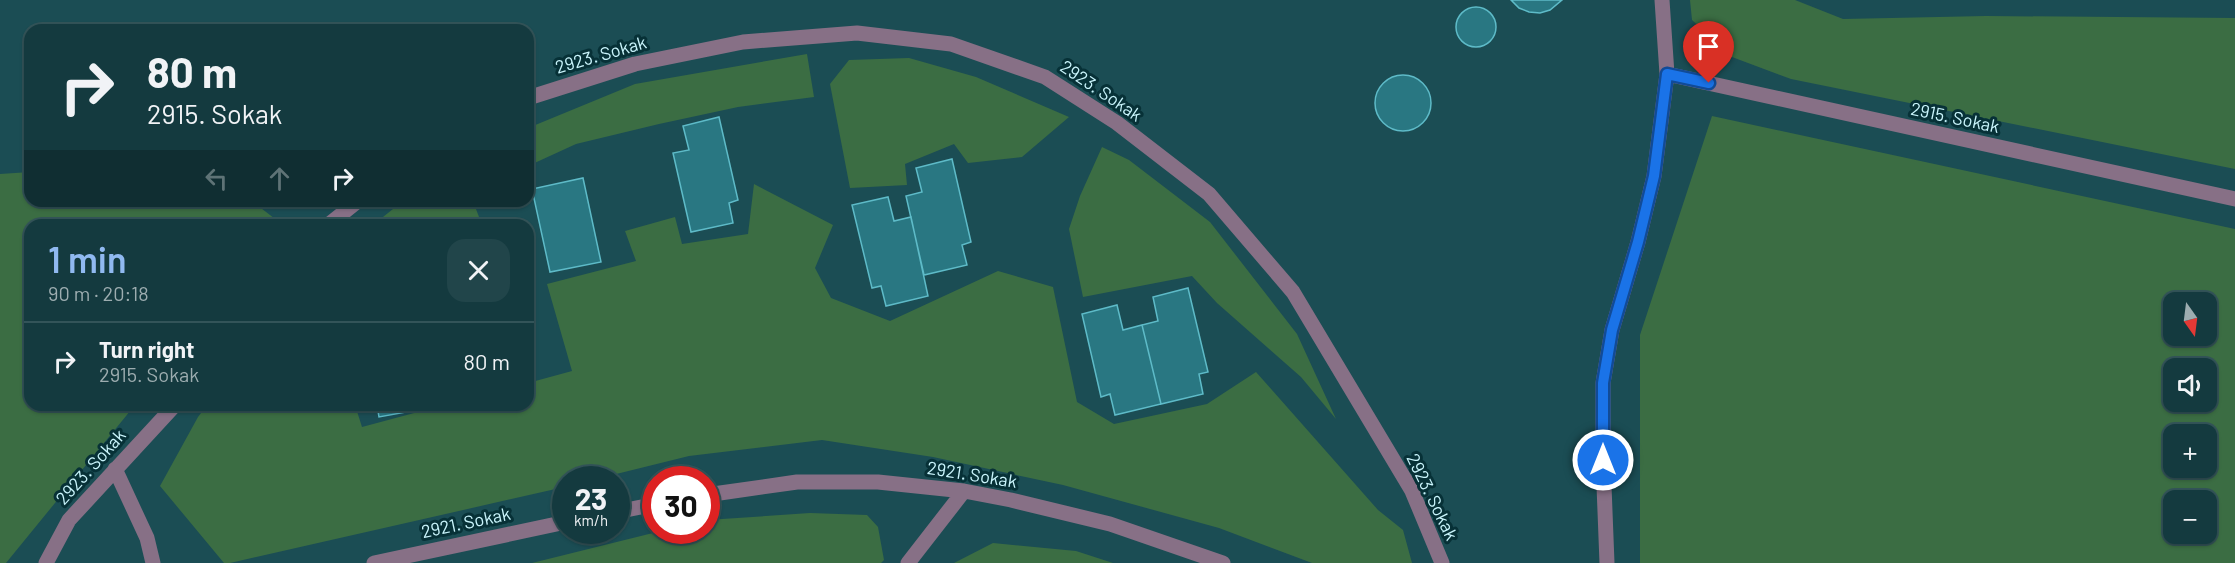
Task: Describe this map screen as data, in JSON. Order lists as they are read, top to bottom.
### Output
{
  "streets": {
    "street": ["2923. Sokak", "2915. Sokak", "2921. Sokak"]
  },
  "north": "bottom",
  "page": {
    "turn": ["80 m", "2915. Sokak"],
    "heading": ["1 min", "90 m · 20:18"],
    "map_buttons": ["+", "−"],
    "list": [
      {
        "name": "Turn right",
        "note": "2915. Sokak",
        "value": "80 m"
      }
    ],
    "speed": "23 km/h",
    "limit": "30"
  }
}
